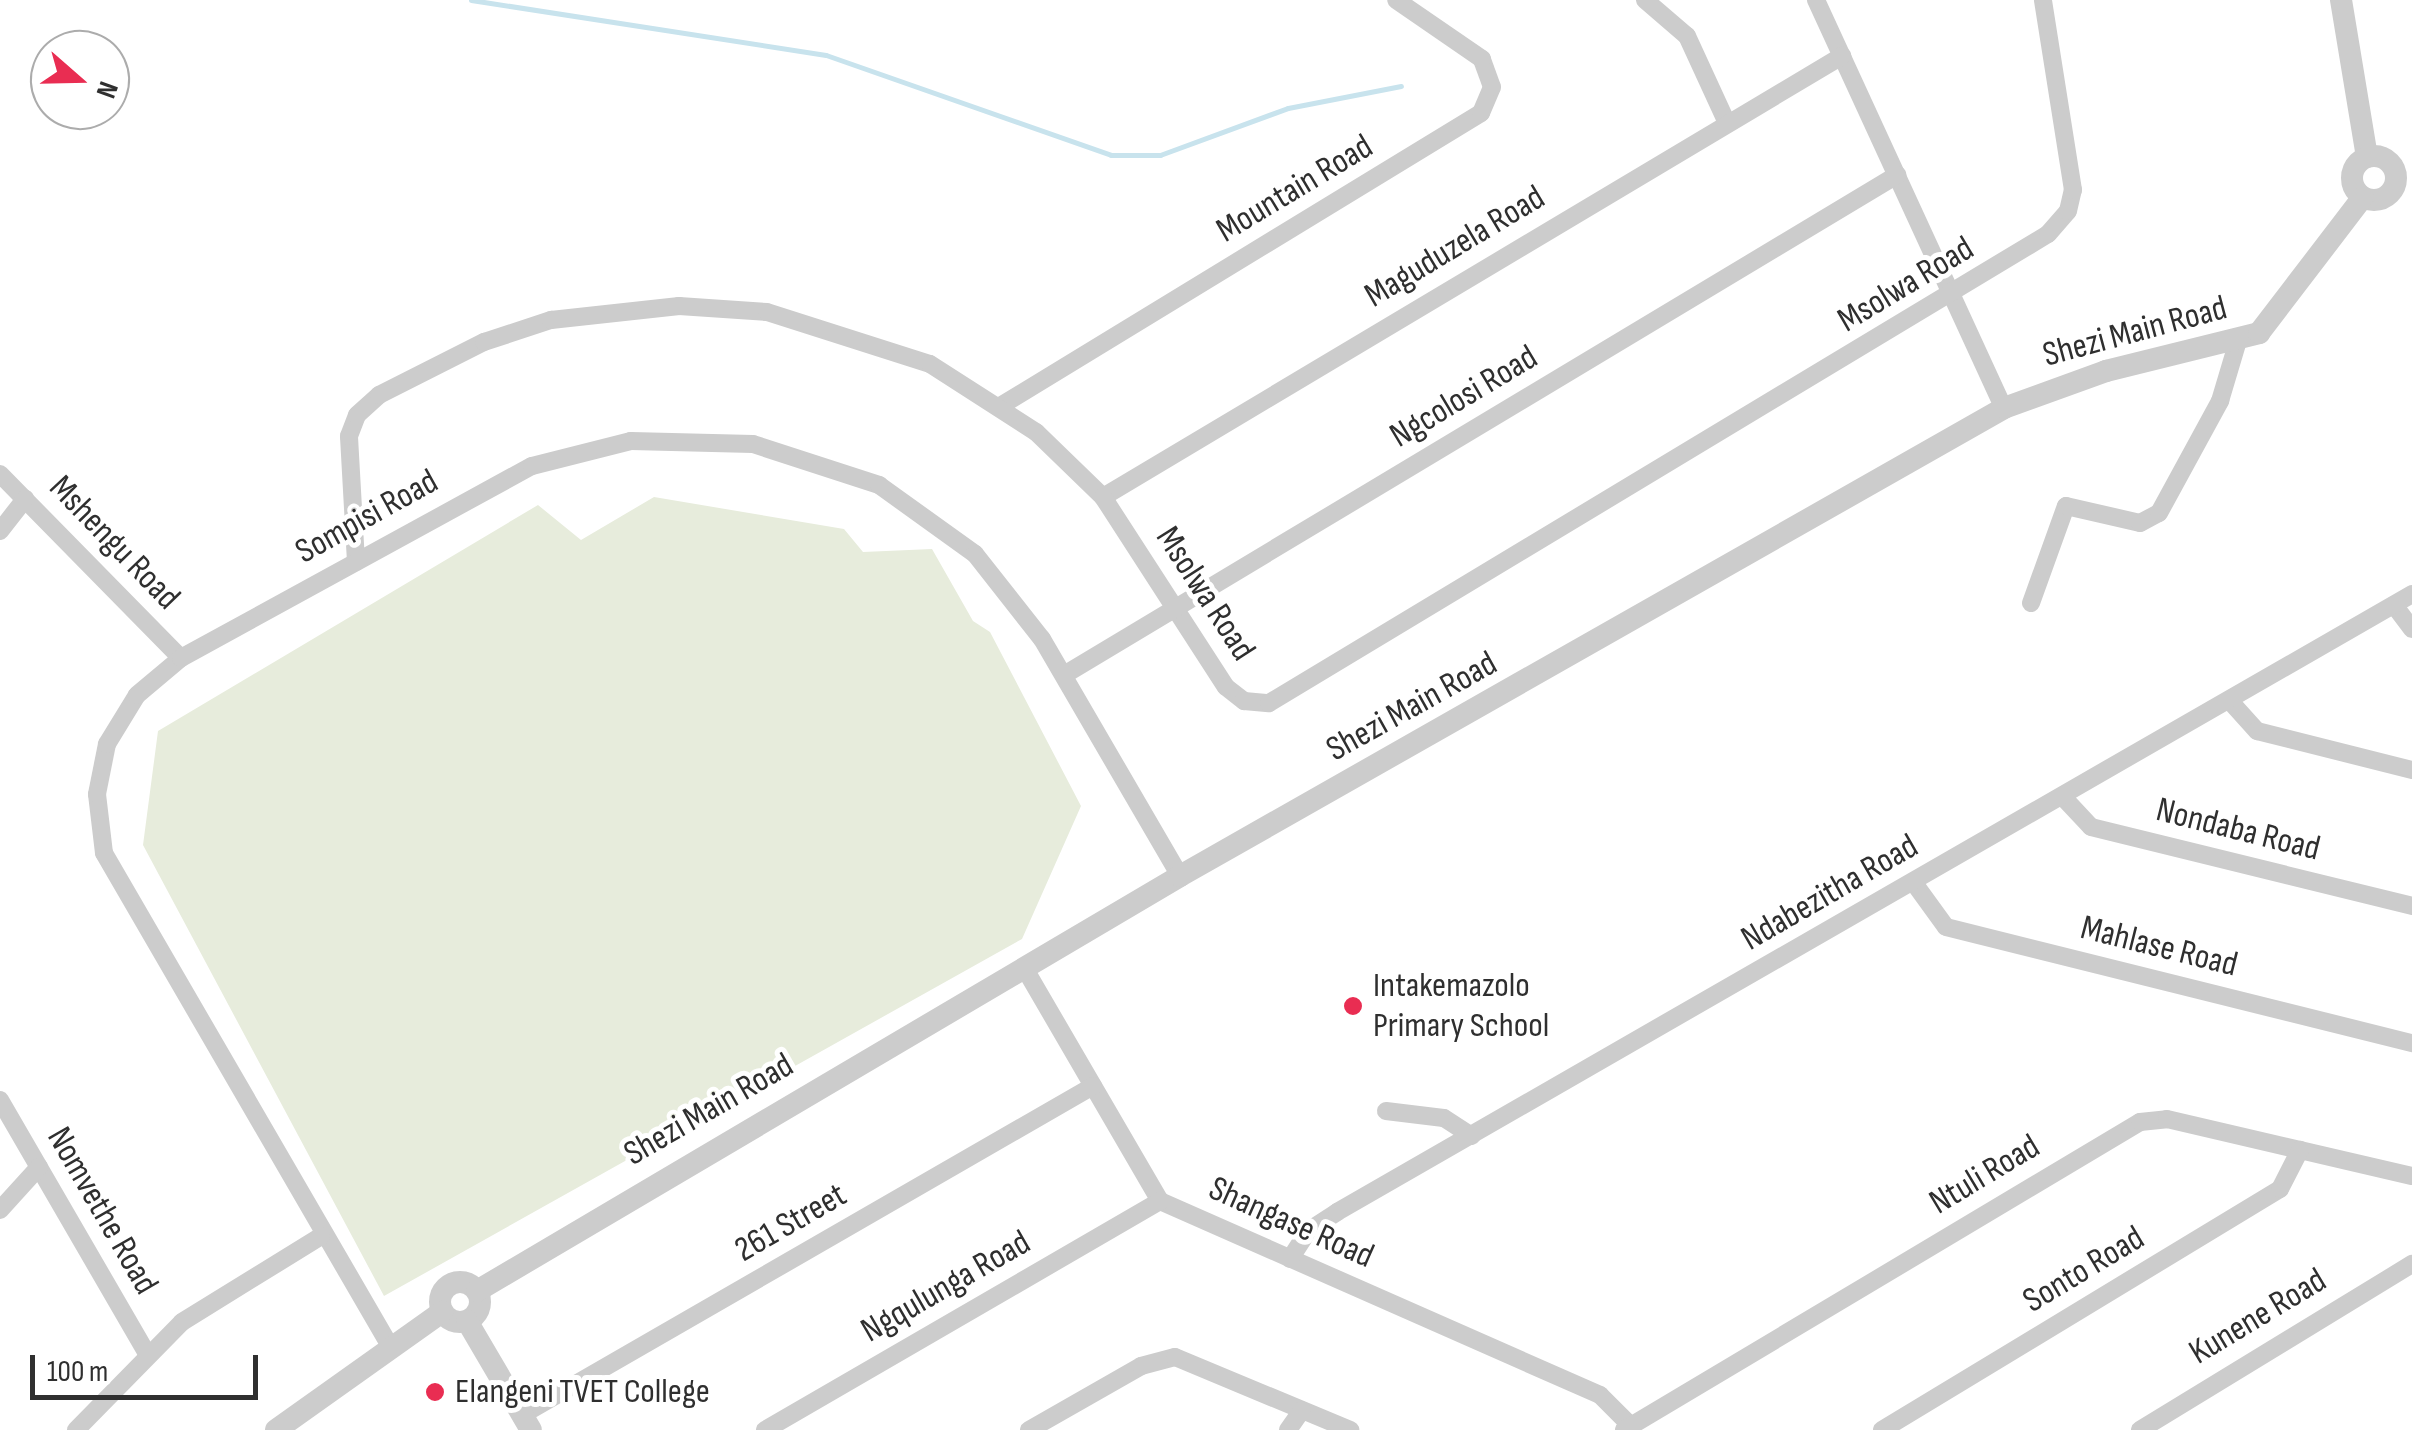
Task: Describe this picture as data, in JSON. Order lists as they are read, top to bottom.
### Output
{
  "streets": {
    "street": [
      "Mountain Road",
      "Maguduzela Road",
      "Msolwa Road",
      "Shezi Main Road",
      "Ngcolosi Road",
      "Sompisi Road",
      "Mshengu Road",
      "Nondaba Road",
      "Ndabezitha Road",
      "Mahlase Road",
      "Ntuli Road",
      "Nomvethe Road",
      "261 Street",
      "Shangase Road",
      "Sonto Road",
      "Ngqulunga Road",
      "Kunene Road"
    ]
  },
  "crossings": [
    ["Mountain Road", "Msolwa Road"],
    ["Maguduzela Road", "Msolwa Road"],
    ["Msolwa Road", "Ngcolosi Road"],
    ["Msolwa Road", "Sompisi Road"],
    ["Shezi Main Road", "Sompisi Road"],
    ["Shezi Main Road", "Shangase Road"],
    ["Ngcolosi Road", "Sompisi Road"],
    ["Sompisi Road", "Mshengu Road"],
    ["Sompisi Road", "Nomvethe Road"],
    ["Nondaba Road", "Ndabezitha Road"],
    ["Ndabezitha Road", "Mahlase Road"],
    ["Ndabezitha Road", "Shangase Road"],
    ["Ntuli Road", "Shangase Road"],
    ["Ntuli Road", "Sonto Road"],
    ["261 Street", "Shangase Road"],
    ["Shangase Road", "Ngqulunga Road"]
  ],
  "places": ["Intakemazolo Primary School", "Elangeni TVET College"],
  "scale_bar": "100 m",
  "north": "right"
}
